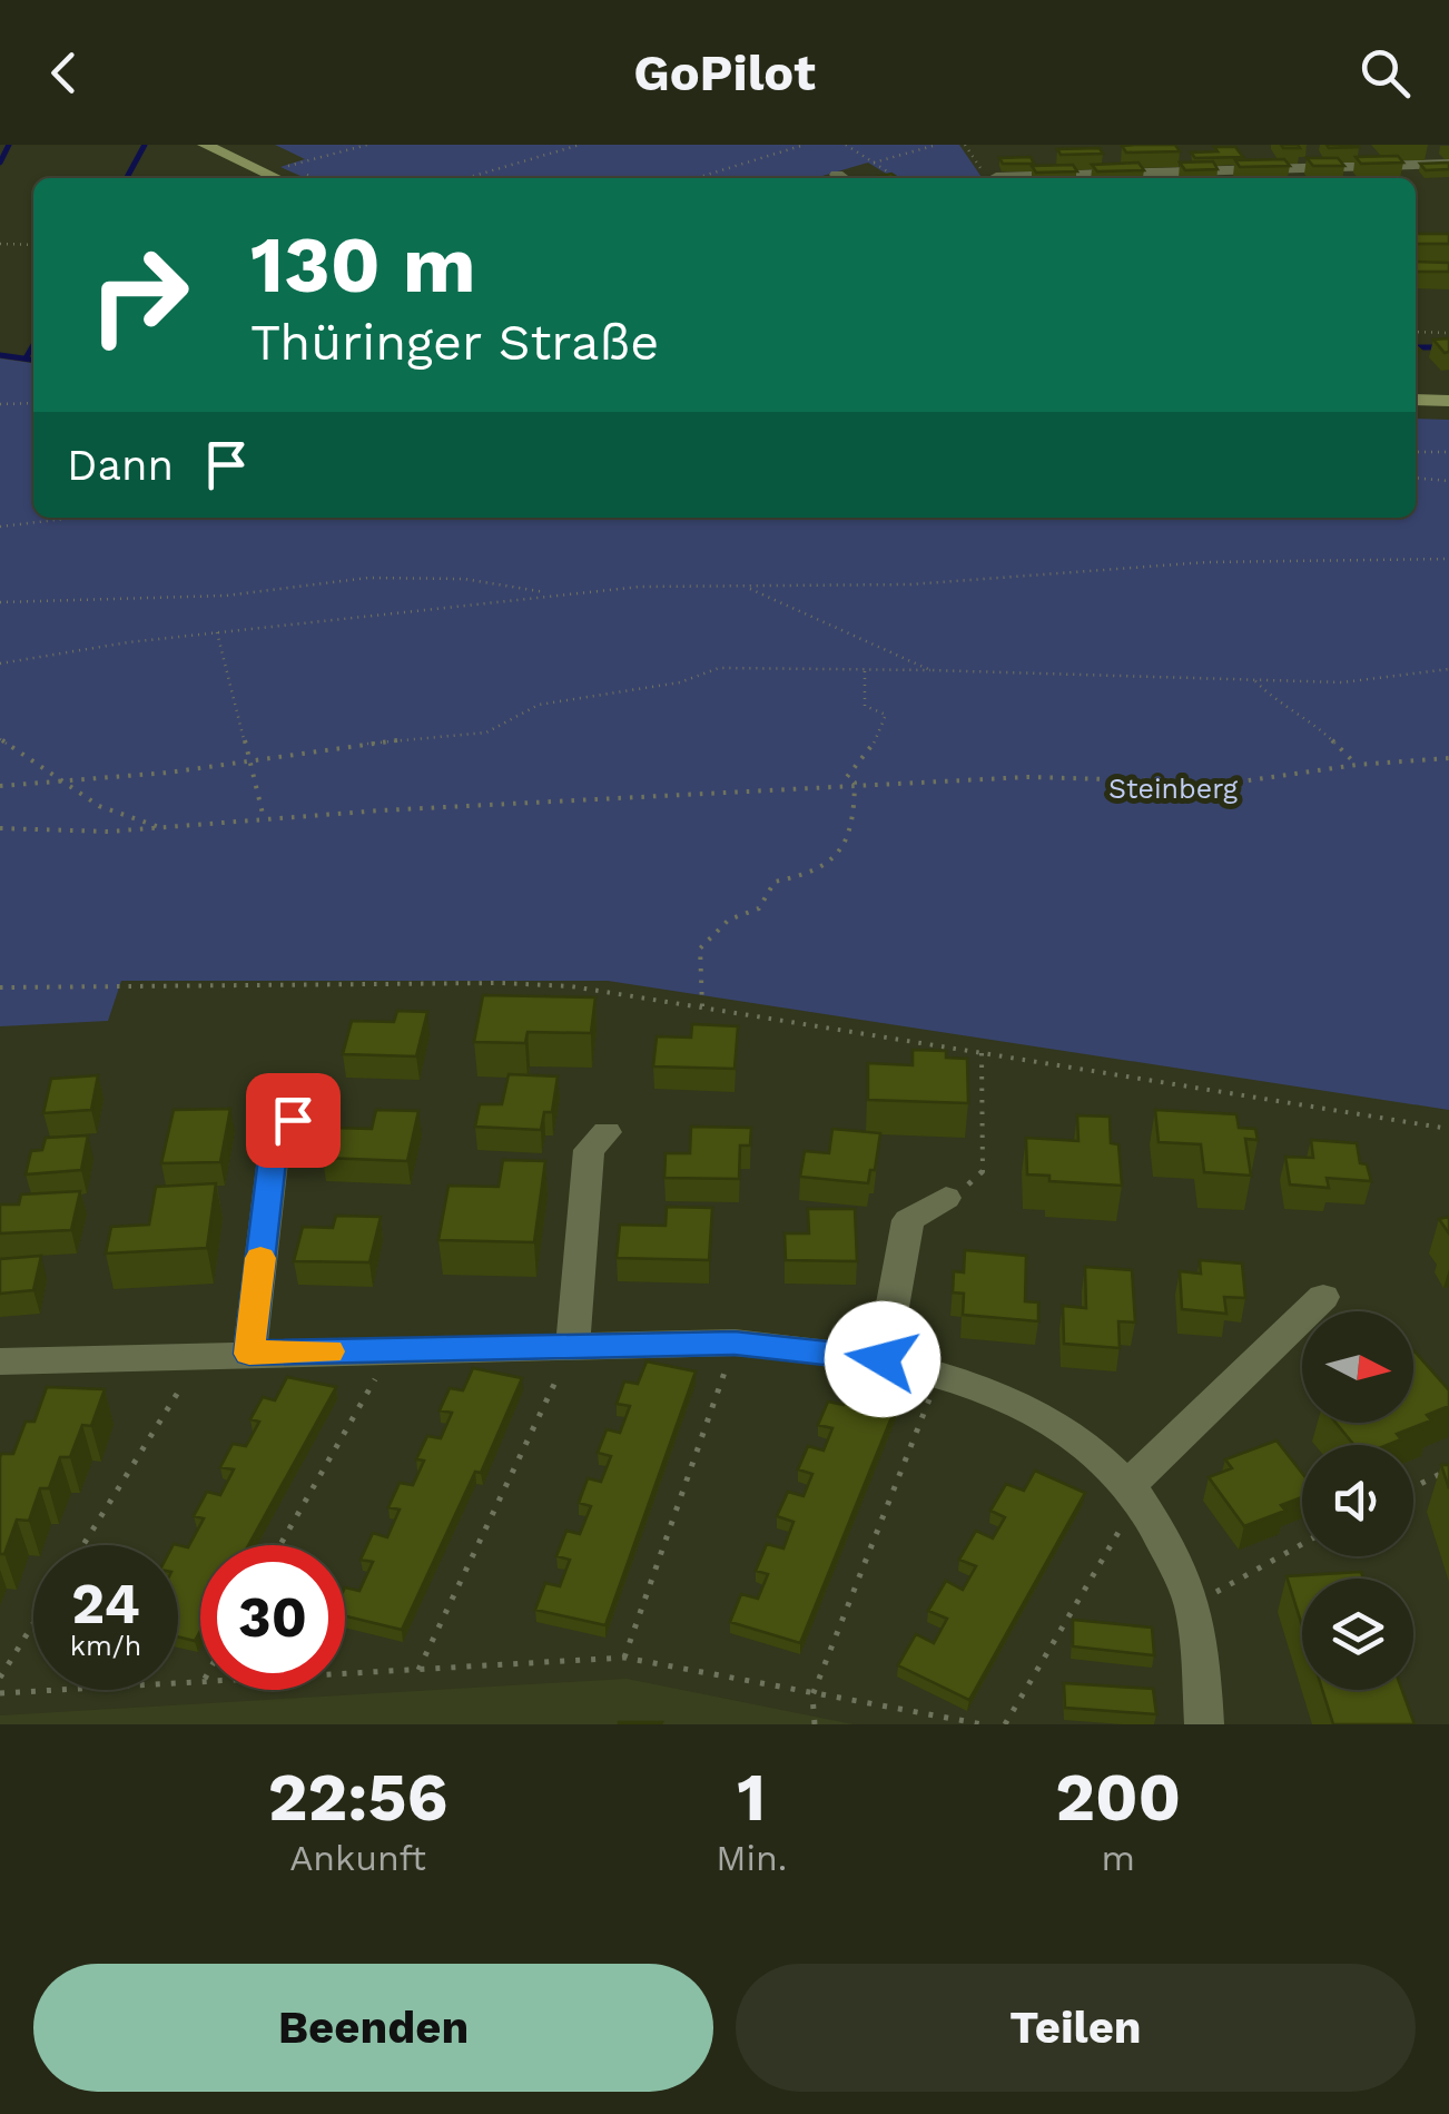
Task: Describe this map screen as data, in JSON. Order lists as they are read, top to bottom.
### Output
{
  "parks": ["Steinberg"],
  "north": "right",
  "page": {
    "header": "GoPilot",
    "turn": ["130 m", "Thüringer Straße"],
    "then": "Dann",
    "speed": "24 km/h",
    "limit": "30",
    "eta": [
      "22:56",
      "Ankunft",
      "1",
      "Min.",
      "200",
      "m"
    ],
    "buttons": ["Beenden", "Teilen"]
  }
}
